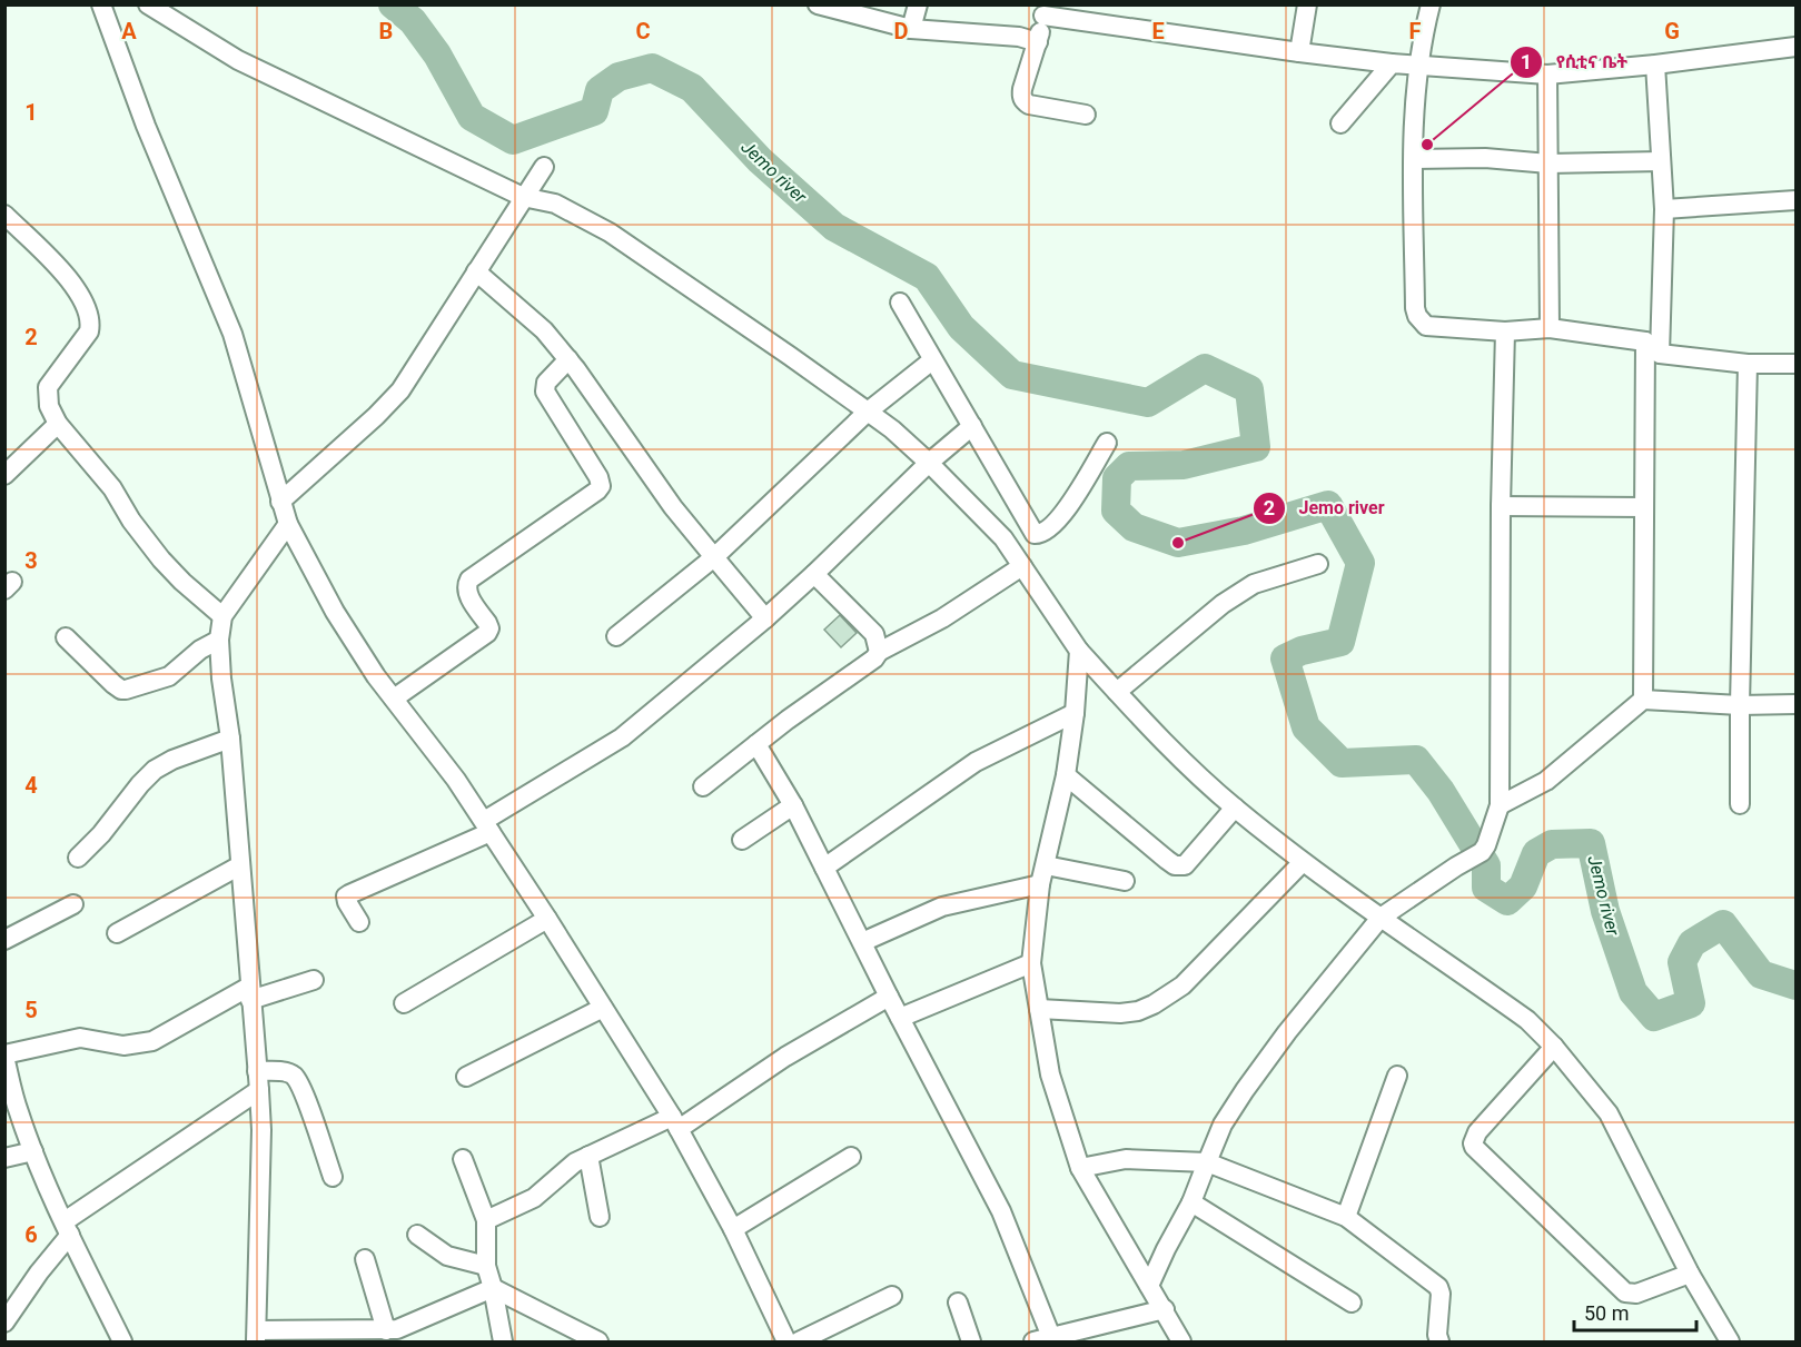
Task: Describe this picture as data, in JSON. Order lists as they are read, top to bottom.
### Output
{
  "water": ["Jemo river"],
  "places": ["የሲቲና ቤት", "Jemo river"],
  "scale_bar": "50 m",
  "grid": {
    "columns": [
      "A",
      "B",
      "C",
      "D",
      "E",
      "F",
      "G"
    ],
    "rows": [
      "1",
      "2",
      "3",
      "4",
      "5",
      "6"
    ]
  }
}
